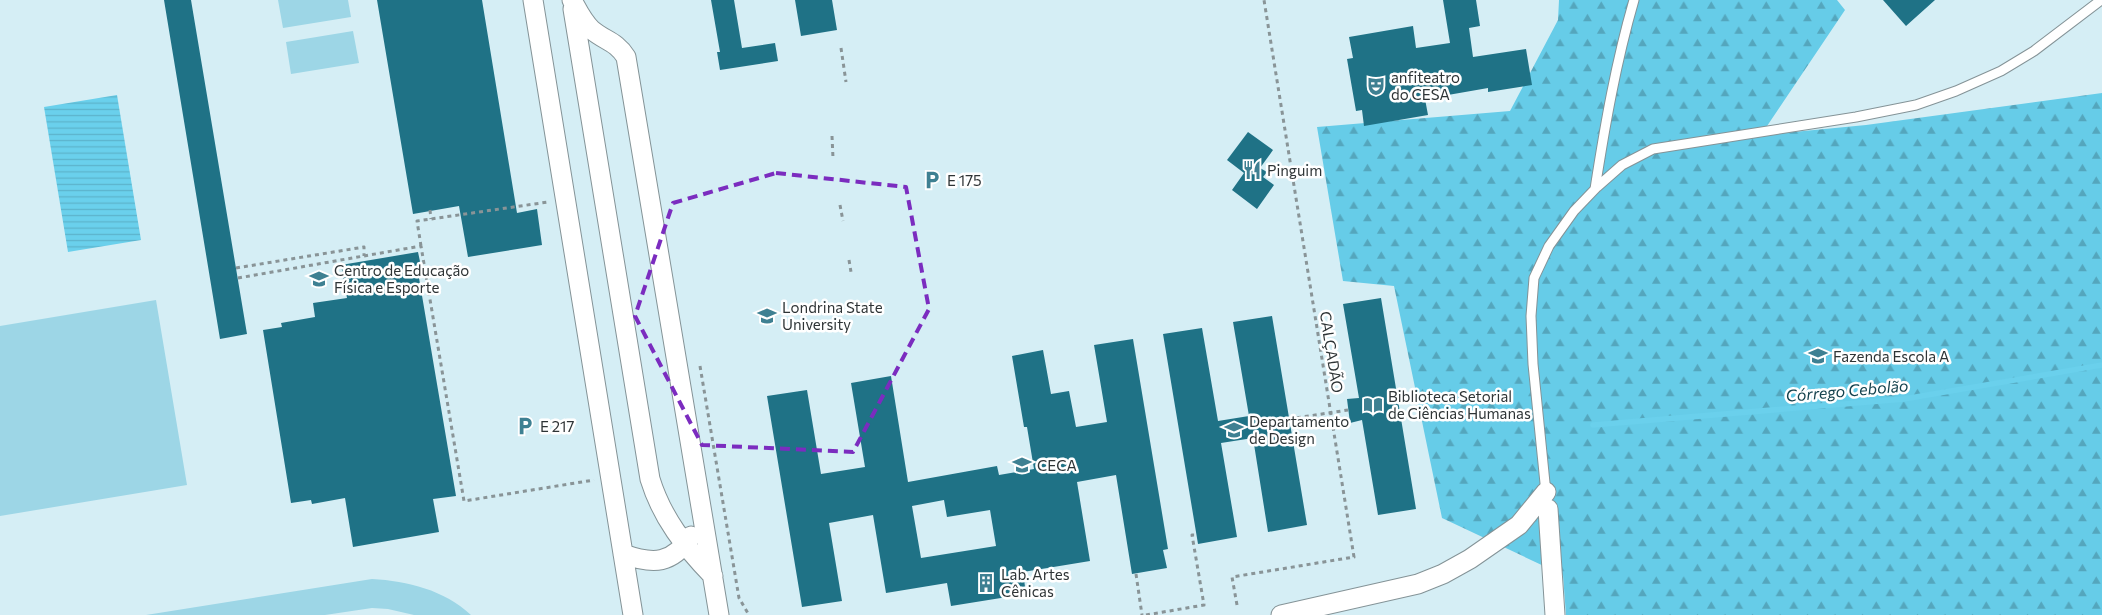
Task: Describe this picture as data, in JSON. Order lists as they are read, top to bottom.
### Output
{
  "streets": {
    "path": ["CALÇADÃO"]
  },
  "water": ["Córrego Cebolão"],
  "places": {
    "theatre": ["anfiteatro do CESA"],
    "restaurant": ["Pinguim"],
    "parking": ["E 175", "E 217"],
    "school or university": [
      "Centro de Educação Física e Esporte",
      "Londrina State University",
      "Fazenda Escola A",
      "Departamento de Design",
      "CECA"
    ],
    "library": ["Biblioteca Setorial de Ciências Humanas"],
    "building": ["Lab. Artes Cênicas"]
  }
}
